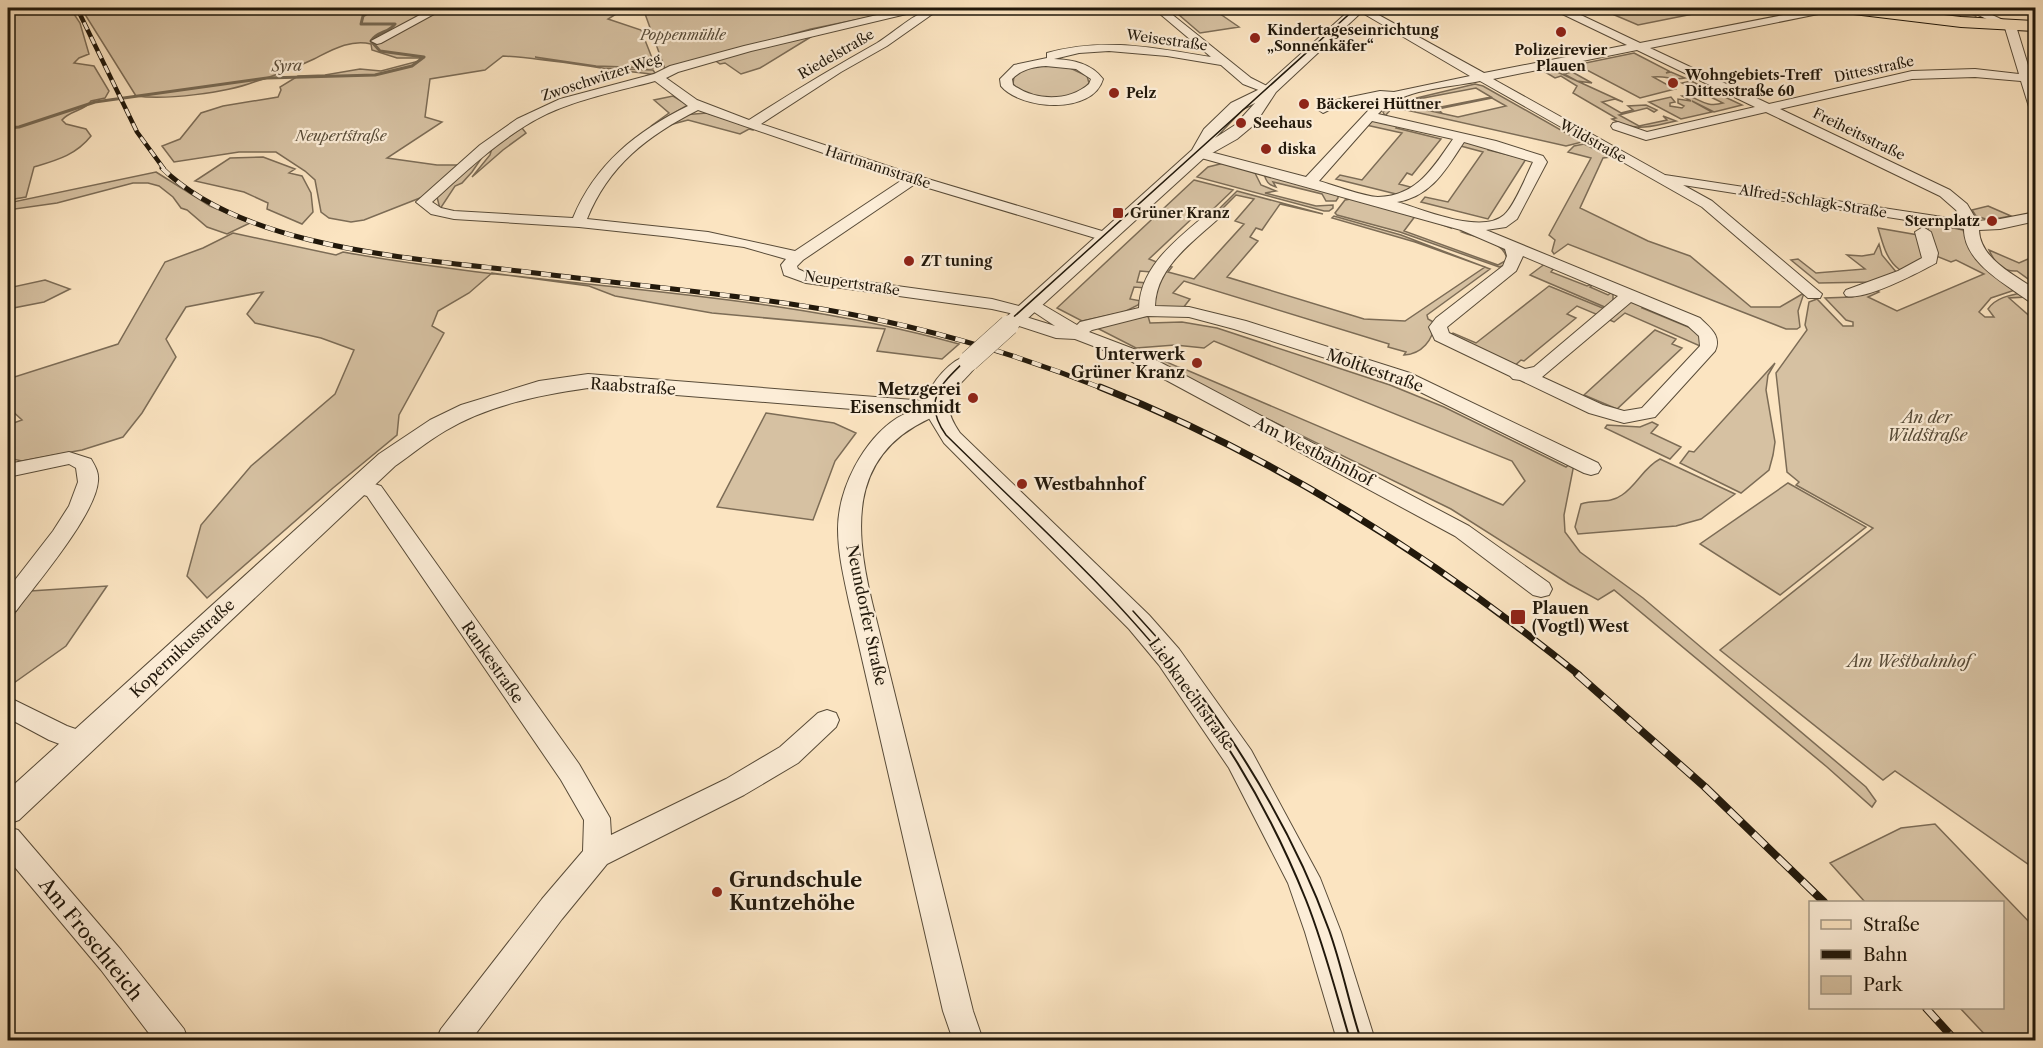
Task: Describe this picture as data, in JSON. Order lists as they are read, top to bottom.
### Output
{
  "streets": {
    "street": [
      "Weisestraße",
      "Riedelstraße",
      "Dittesstraße",
      "Zwoschwitzer Weg",
      "Freiheitsstraße",
      "Wildstraße",
      "Hartmannstraße",
      "Alfred-Schlagk-Straße",
      "Neupertstraße",
      "Moltkestraße",
      "Raabstraße",
      "Am Westbahnhof",
      "Neundorfer Straße",
      "Kopernikusstraße",
      "Rankestraße",
      "Liebknechtstraße",
      "Am Froschteich"
    ]
  },
  "crossings": [
    ["Riedelstraße", "Hartmannstraße"],
    ["Dittesstraße", "Freiheitsstraße"],
    ["Zwoschwitzer Weg", "Hartmannstraße"],
    ["Zwoschwitzer Weg", "Neupertstraße"],
    ["Freiheitsstraße", "Alfred-Schlagk-Straße"],
    ["Wildstraße", "Alfred-Schlagk-Straße"],
    ["Neupertstraße", "Am Westbahnhof"],
    ["Moltkestraße", "Am Westbahnhof"],
    ["Raabstraße", "Neundorfer Straße"],
    ["Raabstraße", "Kopernikusstraße"],
    ["Raabstraße", "Rankestraße"],
    ["Raabstraße", "Liebknechtstraße"],
    ["Neundorfer Straße", "Liebknechtstraße"],
    ["Kopernikusstraße", "Rankestraße"]
  ],
  "water": ["Syra"],
  "parks": [
    "Poppenmühle",
    "Neupertstraße",
    "An der Wildstraße",
    "Am Westbahnhof"
  ],
  "places": {
    "other": [
      "Polizeirevier Plauen",
      "Kindertageseinrichtung „Sonnenkäfer“",
      "Wohngebiets-Treff Dittesstraße 60",
      "Pelz",
      "Bäckerei Hüttner",
      "Seehaus",
      "diska",
      "Sternplatz",
      "ZT tuning",
      "Unterwerk Grüner Kranz",
      "Metzgerei Eisenschmidt",
      "Westbahnhof",
      "Grundschule Kuntzehöhe"
    ],
    "transit": ["Grüner Kranz", "Plauen (Vogtl) West"]
  },
  "legend": ["Straße", "Bahn", "Park"]
}
